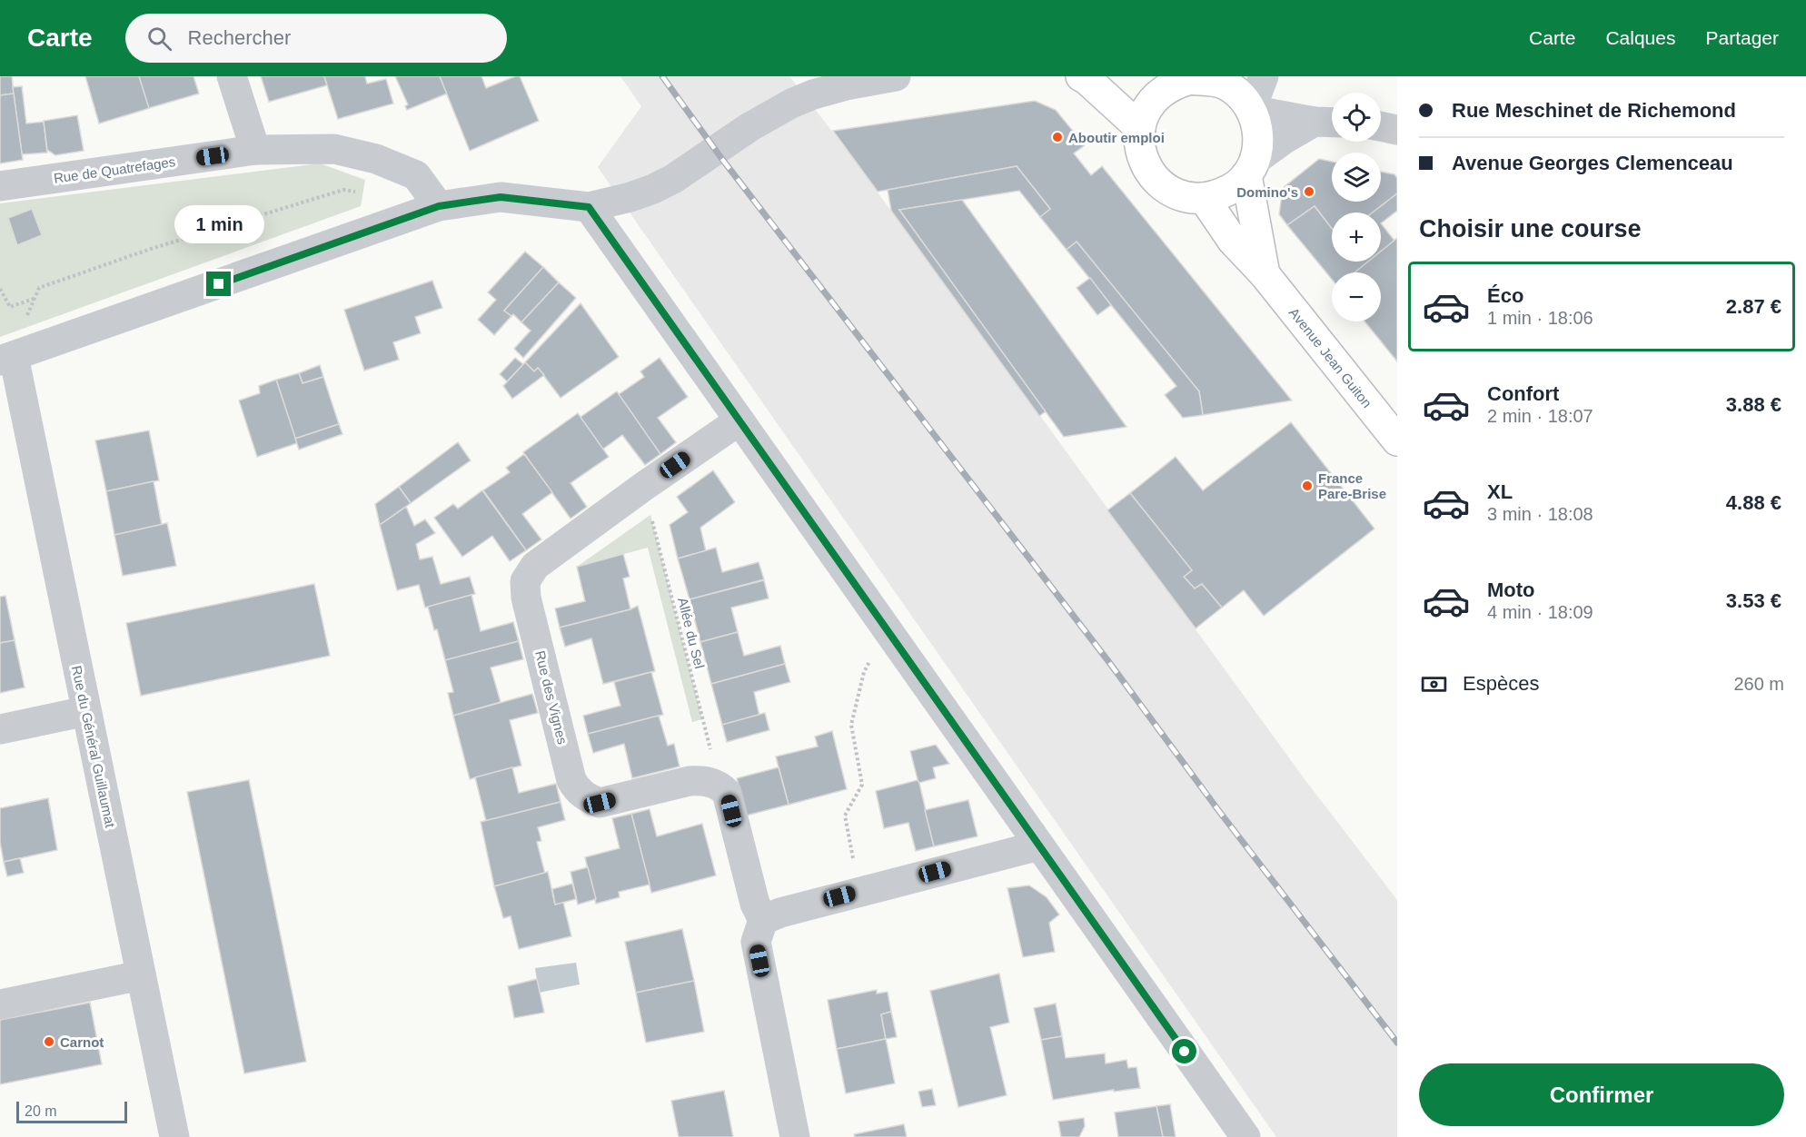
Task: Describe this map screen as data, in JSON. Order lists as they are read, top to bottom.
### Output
{
  "streets": {
    "main road": ["Avenue Jean Guiton"],
    "street": ["Rue de Quatrefages", "Rue des Vignes", "Rue du Général Guillaumat"],
    "path": ["Allée du Sel"]
  },
  "crossings": [
    ["Allée du Sel", "Rue des Vignes"]
  ],
  "places": [
    "Aboutir emploi",
    "Domino's",
    "France Pare-Brise",
    "Carnot"
  ],
  "scale_bar": "20 m",
  "page": {
    "header": "Carte",
    "search": "Rechercher",
    "nav": ["Carte", "Calques", "Partager"],
    "banner": ["Rue Meschinet de Richemond", "Avenue Georges Clemenceau"],
    "map_buttons": ["+", "−"],
    "heading": "Choisir une course",
    "bubble": "1 min",
    "list": [
      {
        "name": "Éco",
        "note": "1 min · 18:06",
        "value": "2.87 €"
      },
      {
        "name": "Confort",
        "note": "2 min · 18:07",
        "value": "3.88 €"
      },
      {
        "name": "XL",
        "note": "3 min · 18:08",
        "value": "4.88 €"
      },
      {
        "name": "Moto",
        "note": "4 min · 18:09",
        "value": "3.53 €"
      }
    ],
    "pay": ["Espèces", "260 m"],
    "buttons": "Confirmer",
    "scale": "20 m"
  }
}
